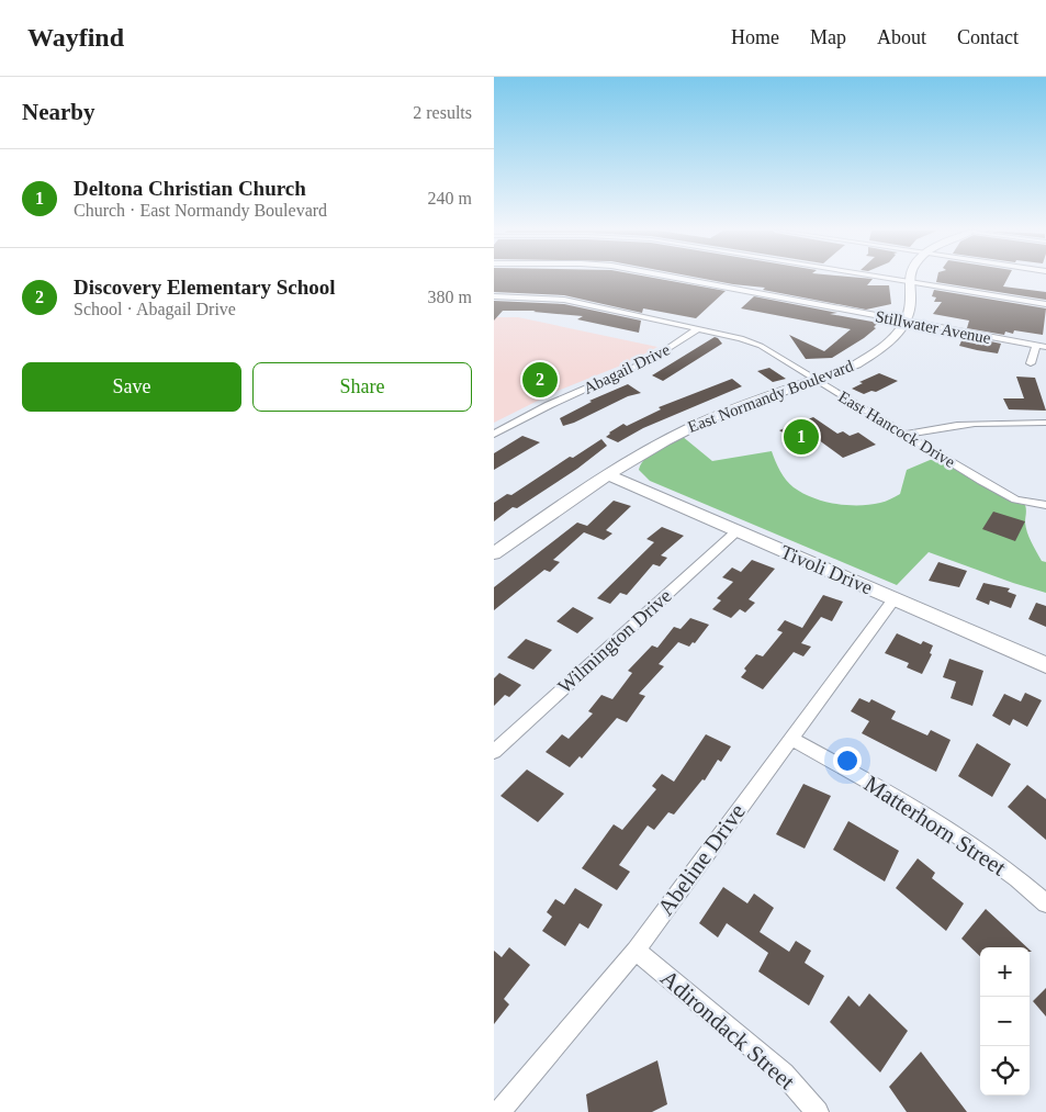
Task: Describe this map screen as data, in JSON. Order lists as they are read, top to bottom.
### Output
{
  "streets": {
    "street": [
      "Stillwater Avenue",
      "Abagail Drive",
      "East Normandy Boulevard",
      "East Hancock Drive",
      "Tivoli Drive",
      "Wilmington Drive",
      "Matterhorn Street",
      "Abeline Drive",
      "Adirondack Street"
    ]
  },
  "crossings": [
    ["Stillwater Avenue", "East Normandy Boulevard"],
    ["Abagail Drive", "East Hancock Drive"],
    ["East Normandy Boulevard", "East Hancock Drive"],
    ["East Normandy Boulevard", "Tivoli Drive"],
    ["Tivoli Drive", "Wilmington Drive"],
    ["Tivoli Drive", "Abeline Drive"],
    ["Matterhorn Street", "Abeline Drive"],
    ["Abeline Drive", "Adirondack Street"]
  ],
  "page": {
    "header": "Wayfind",
    "nav": [
      "Home",
      "Map",
      "About",
      "Contact"
    ],
    "heading": ["Nearby", "2 results"],
    "list": [
      {
        "mark": "1",
        "name": "Deltona Christian Church",
        "note": "Church · East Normandy Boulevard",
        "value": "240 m"
      },
      {
        "mark": "2",
        "name": "Discovery Elementary School",
        "note": "School · Abagail Drive",
        "value": "380 m"
      }
    ],
    "buttons": ["Save", "Share"],
    "pins": ["2", "1"],
    "map_buttons": ["+", "−"]
  }
}
